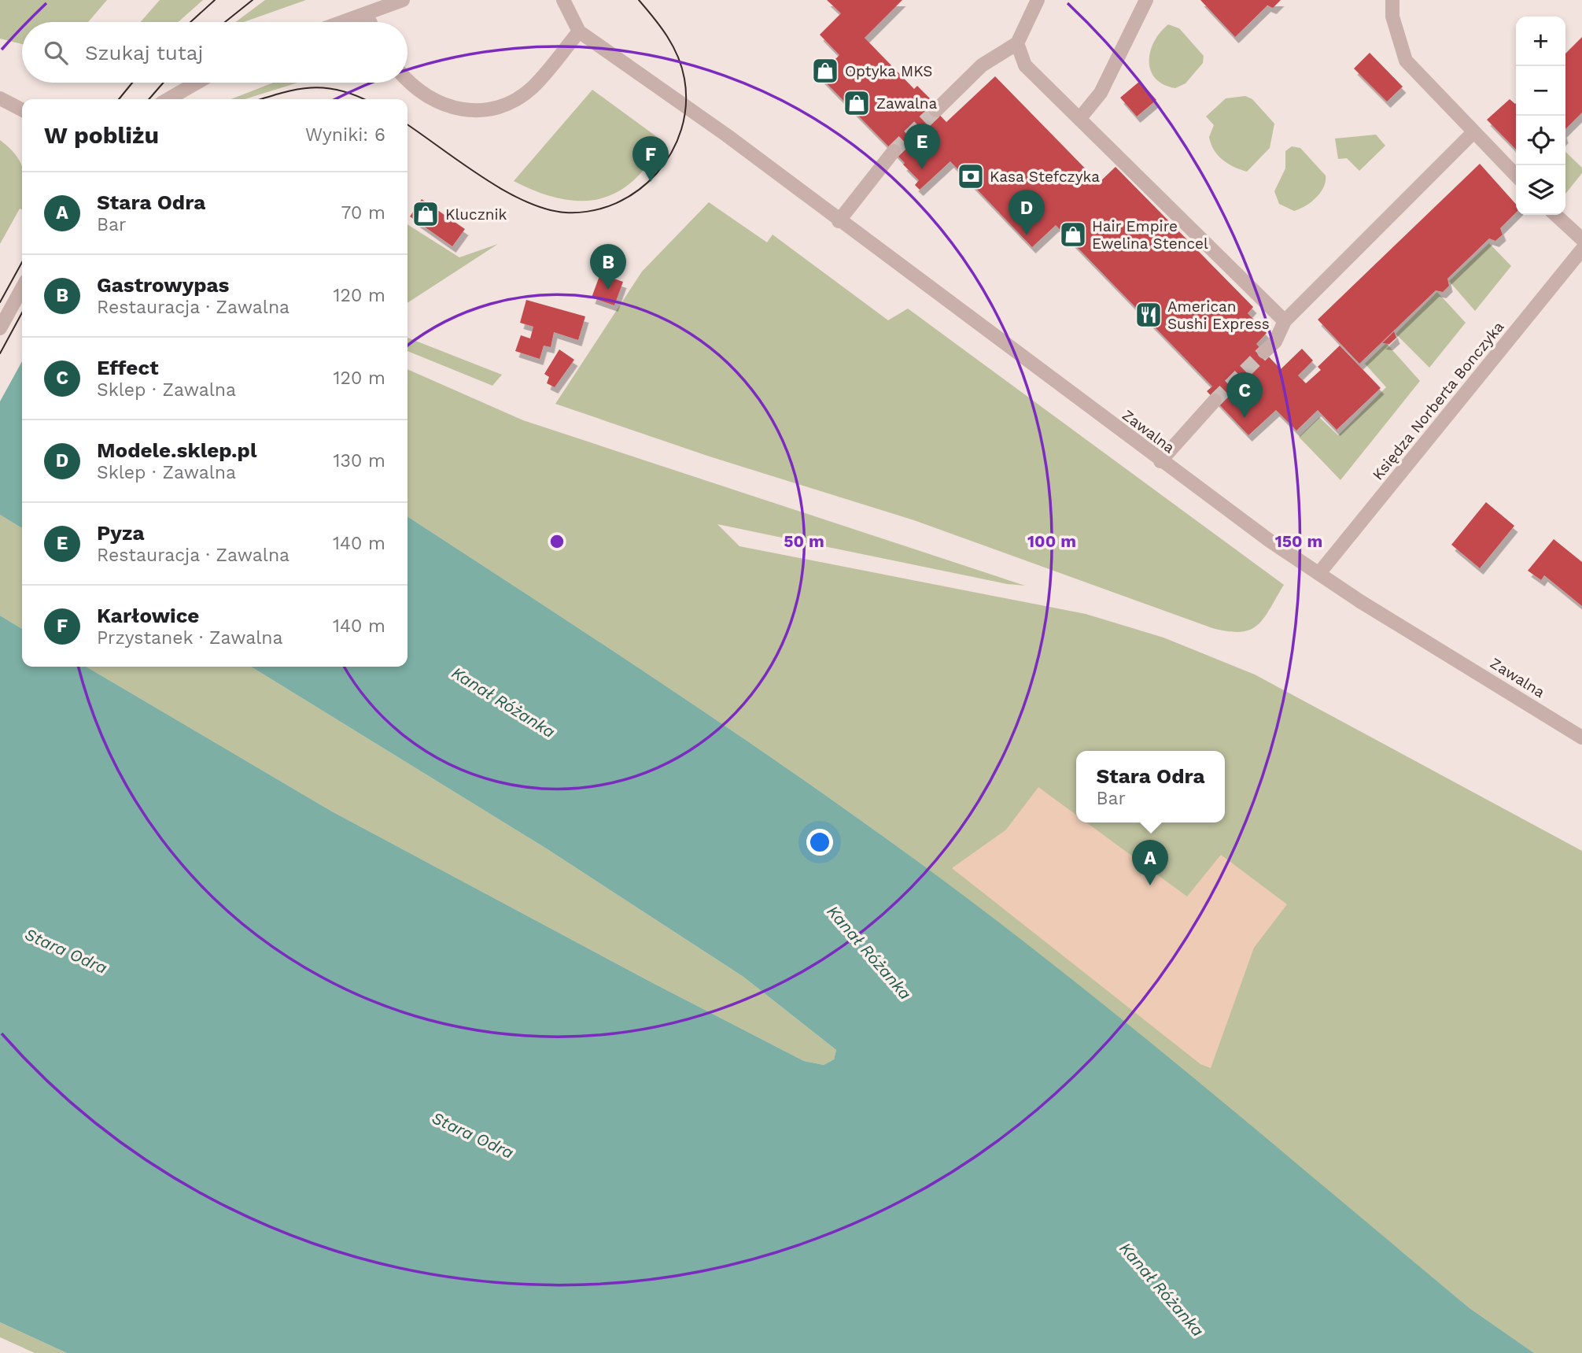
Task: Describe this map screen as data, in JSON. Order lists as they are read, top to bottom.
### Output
{
  "streets": {
    "street": ["Księdza Norberta Bonczyka", "Zawalna"]
  },
  "crossings": [
    ["Księdza Norberta Bonczyka", "Zawalna"]
  ],
  "water": ["Kanał Różanka", "Stara Odra"],
  "places": {
    "shop": [
      "Optyka MKS",
      "Zawalna",
      "Klucznik",
      "Hair Empire Ewelina Stencel"
    ],
    "bank": ["Kasa Stefczyka"],
    "restaurant": ["American Sushi Express"]
  },
  "page": {
    "map_buttons": ["+", "−"],
    "search": "Szukaj tutaj",
    "heading": ["W pobliżu", "Wyniki: 6"],
    "pins": [
      "E",
      "F",
      "D",
      "B",
      "C",
      "A"
    ],
    "list": [
      {
        "mark": "A",
        "name": "Stara Odra",
        "note": "Bar",
        "value": "70 m"
      },
      {
        "mark": "B",
        "name": "Gastrowypas",
        "note": "Restauracja · Zawalna",
        "value": "120 m"
      },
      {
        "mark": "C",
        "name": "Effect",
        "note": "Sklep · Zawalna",
        "value": "120 m"
      },
      {
        "mark": "D",
        "name": "Modele.sklep.pl",
        "note": "Sklep · Zawalna",
        "value": "130 m"
      },
      {
        "mark": "E",
        "name": "Pyza",
        "note": "Restauracja · Zawalna",
        "value": "140 m"
      },
      {
        "mark": "F",
        "name": "Karłowice",
        "note": "Przystanek · Zawalna",
        "value": "140 m"
      }
    ],
    "popup": ["Stara Odra", "Bar"]
  },
  "rings": ["50 m", "100 m", "150 m"]
}
